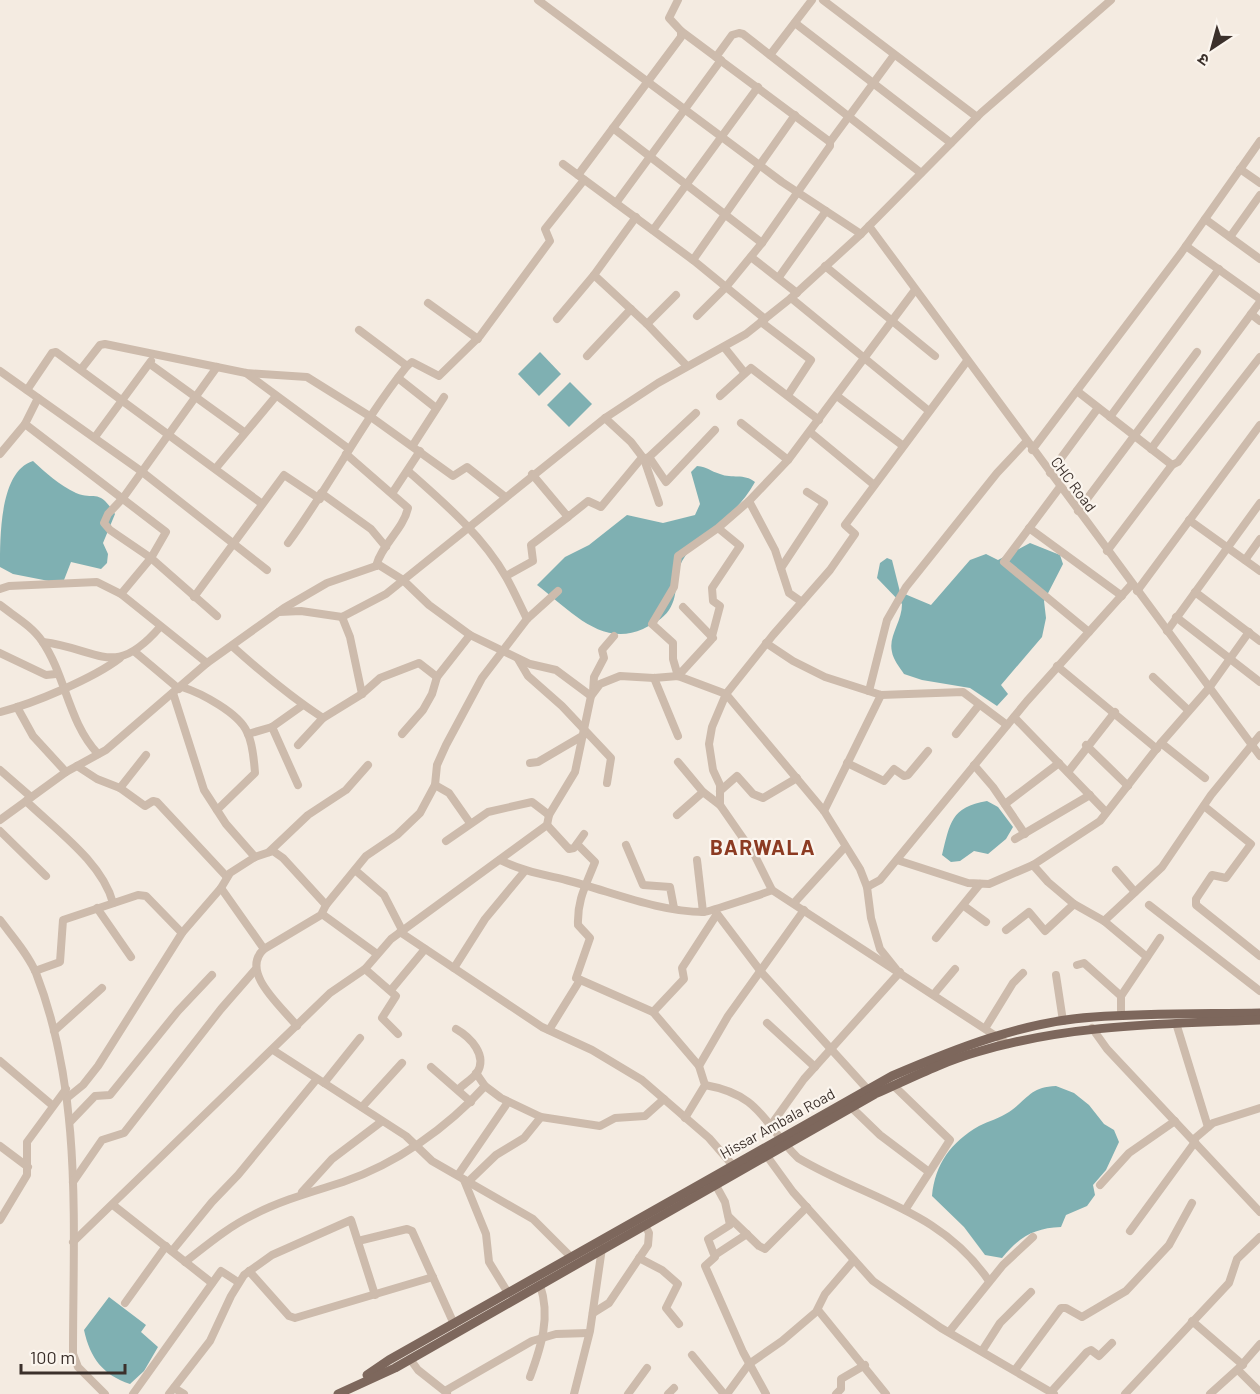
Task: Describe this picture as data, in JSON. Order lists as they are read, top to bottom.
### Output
{
  "streets": {
    "main road": ["Hissar Ambala Road"],
    "street": ["CHC Road"]
  },
  "districts": ["BARWALA"],
  "scale_bar": "100 m",
  "north": "bottom left"
}
